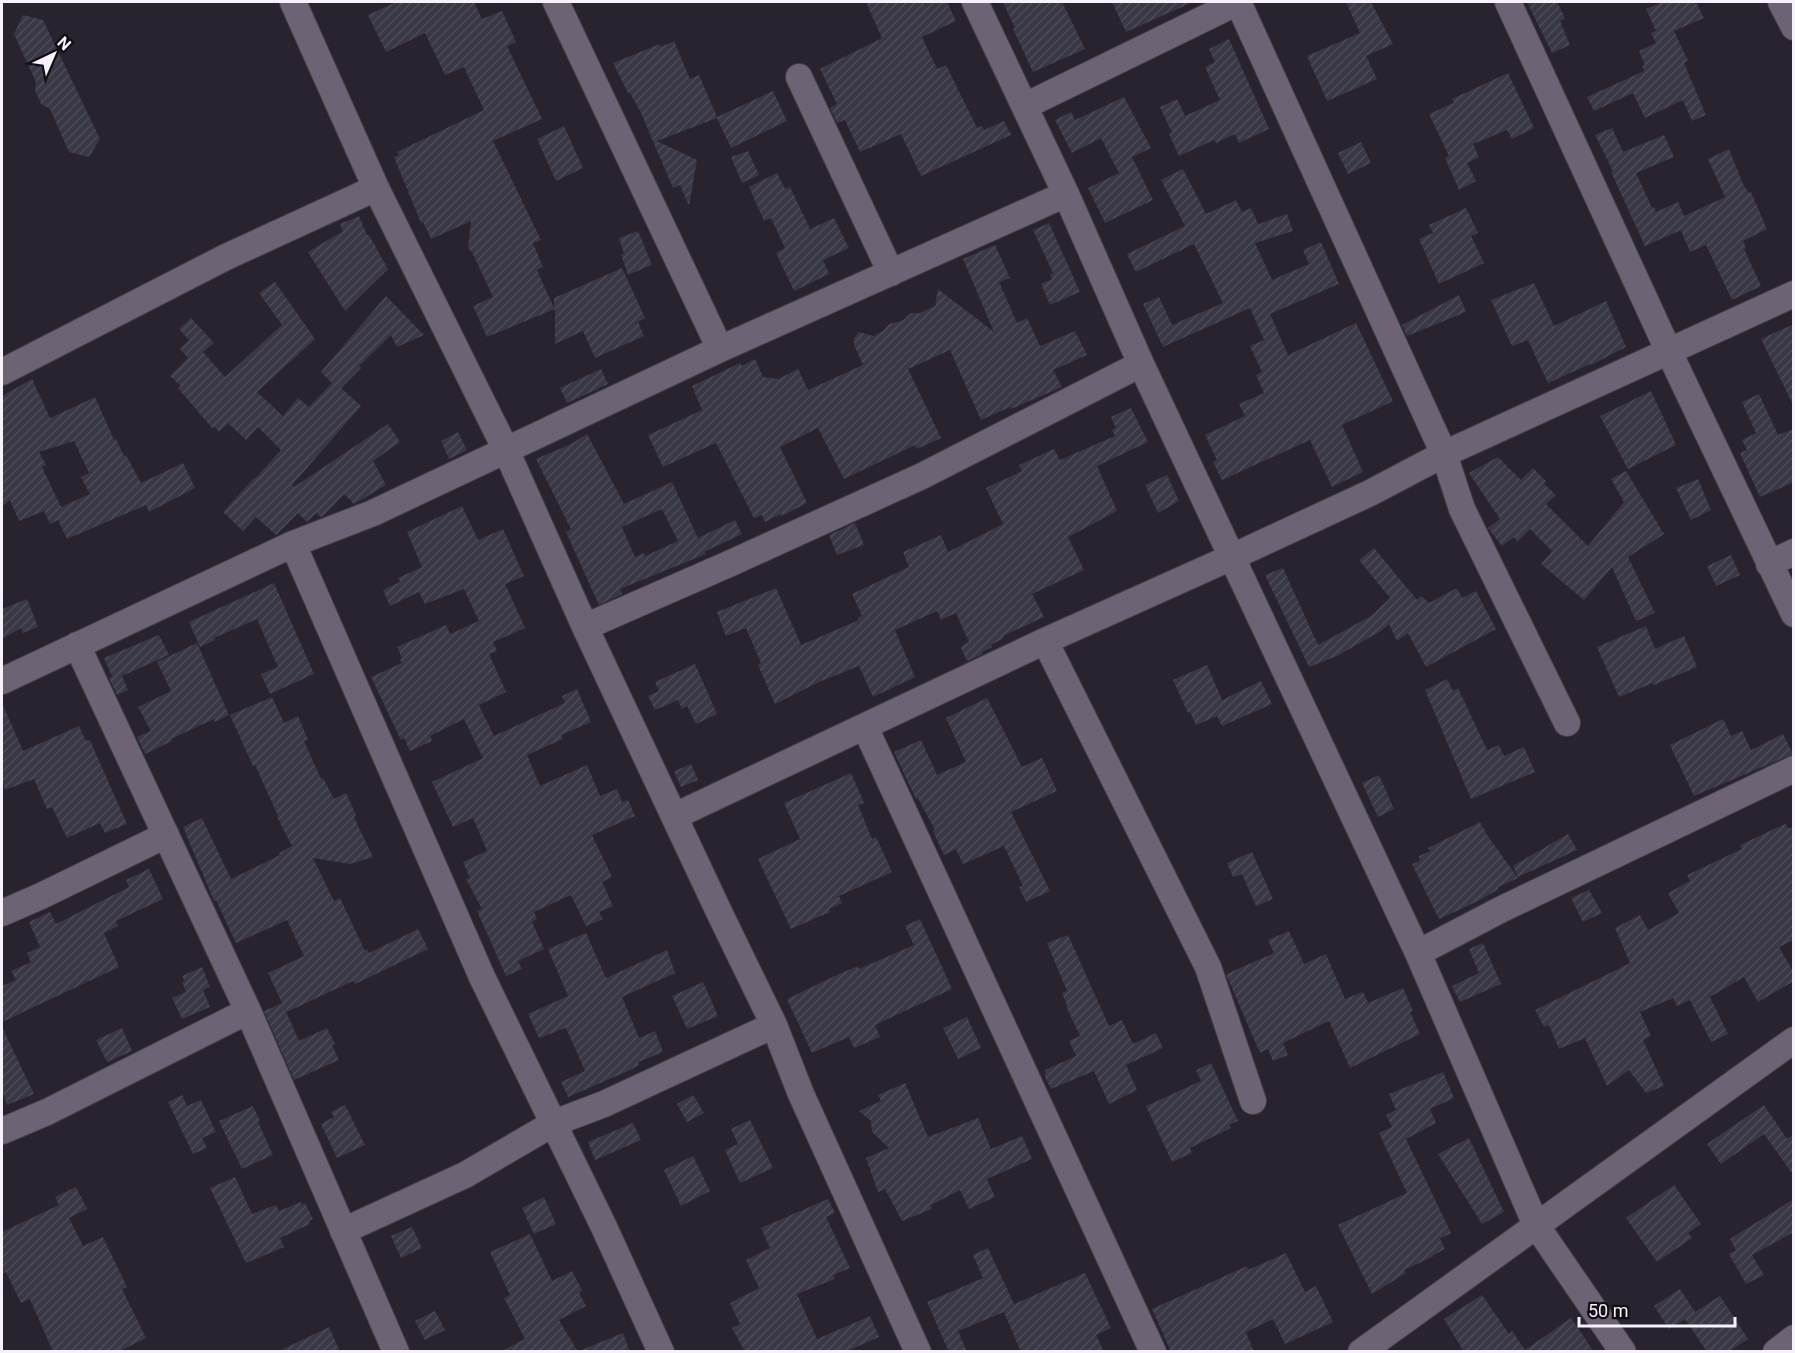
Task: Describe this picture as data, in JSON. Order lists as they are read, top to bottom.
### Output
{
  "scale_bar": "50 m",
  "north": "top right"
}
